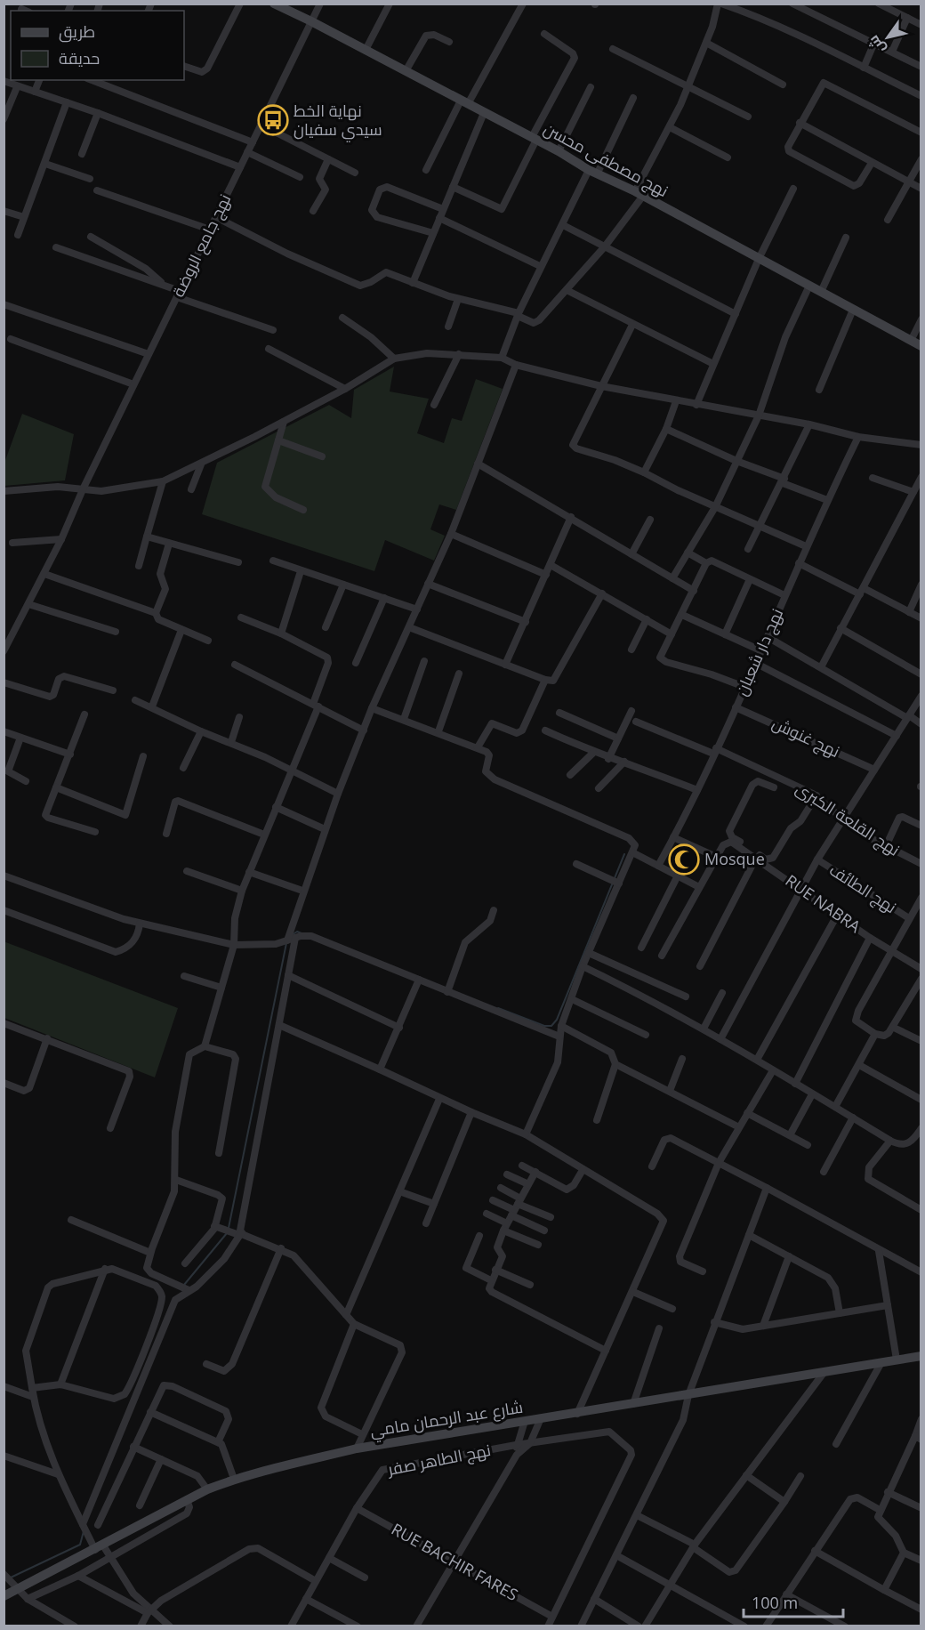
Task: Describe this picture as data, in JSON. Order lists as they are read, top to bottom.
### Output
{
  "streets": {
    "street": [
      "نهج مصطفى محسن",
      "نهج جامع الروضة",
      "نهج دار شعبان",
      "نهج غنوش",
      "نهج القلعة الكبرى",
      "نهج الطائف",
      "RUE NABRA",
      "شارع عبد الرحمان مامي",
      "نهج الطاهر صفر",
      "RUE BACHIR FARES"
    ]
  },
  "crossings": [
    ["نهج مصطفى محسن", "نهج جامع الروضة"],
    ["نهج دار شعبان", "نهج غنوش"],
    ["نهج دار شعبان", "نهج القلعة الكبرى"],
    ["نهج الطاهر صفر", "RUE BACHIR FARES"]
  ],
  "places": {
    "bus stop": ["نهاية الخط سيدي سفيان"],
    "mosque": ["Mosque"]
  },
  "legend": ["طريق", "حديقة"],
  "scale_bar": "100 m",
  "north": "bottom left"
}
